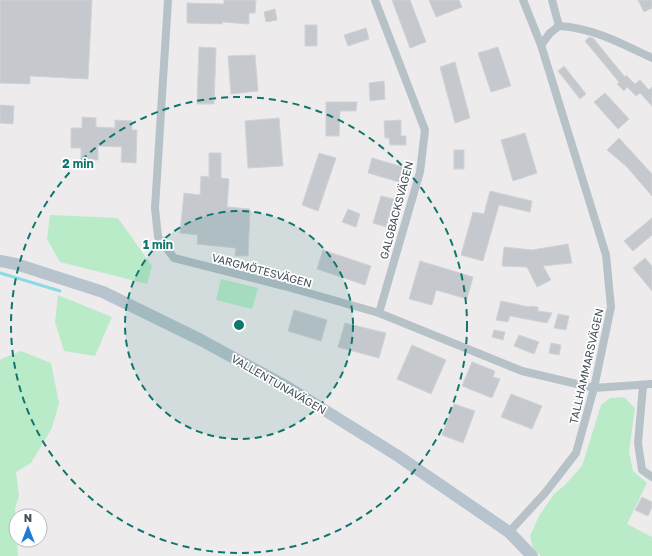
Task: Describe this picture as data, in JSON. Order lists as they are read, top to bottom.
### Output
{
  "streets": {
    "main road": ["VALLENTUNAVÄGEN"],
    "street": ["GALGBACKSVÄGEN", "VARGMÖTESVÄGEN", "TALLHAMMARSVÄGEN"]
  },
  "crossings": [
    ["GALGBACKSVÄGEN", "VARGMÖTESVÄGEN"],
    ["VARGMÖTESVÄGEN", "TALLHAMMARSVÄGEN"],
    ["TALLHAMMARSVÄGEN", "VALLENTUNAVÄGEN"]
  ],
  "north": "top",
  "rings": ["2 min", "1 min"]
}
